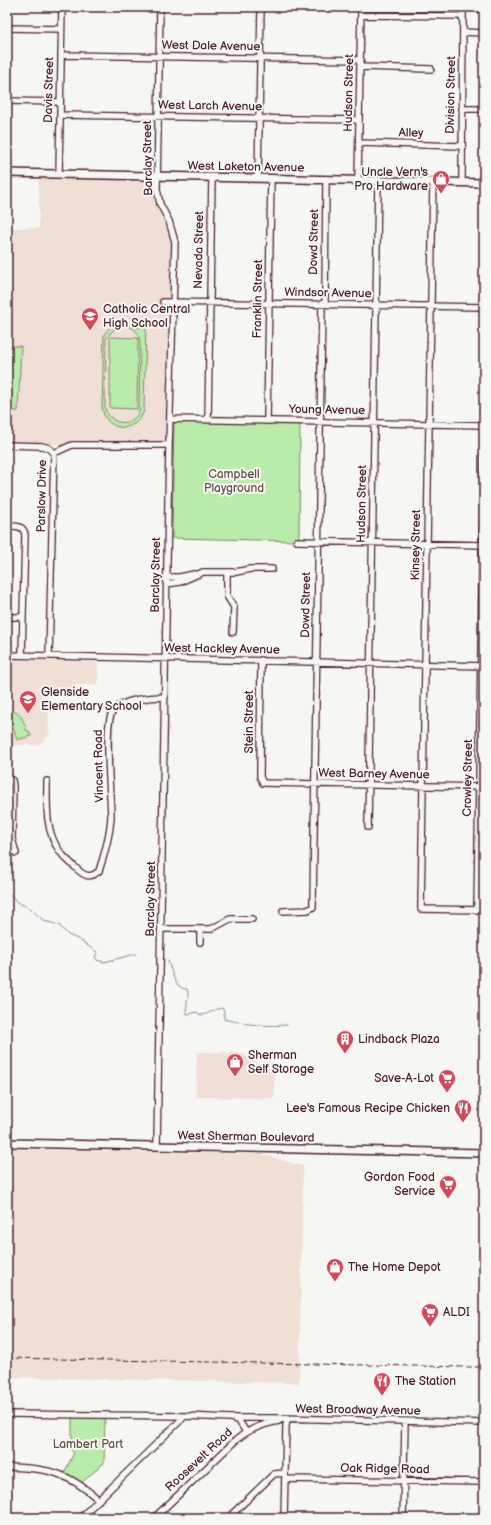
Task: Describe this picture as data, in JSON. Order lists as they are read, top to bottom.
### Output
{
  "streets": {
    "main road": ["West Laketon Avenue", "West Sherman Boulevard"],
    "street": [
      "West Dale Avenue",
      "Davis Street",
      "Hudson Street",
      "Division Street",
      "West Larch Avenue",
      "Alley",
      "Barclay Street",
      "Dowd Street",
      "Nevada Street",
      "Windsor Avenue",
      "Franklin Street",
      "Young Avenue",
      "Parslow Drive",
      "Kinsey Street",
      "West Hackley Avenue",
      "Stein Street",
      "Vincent Road",
      "West Barney Avenue",
      "Crowley Street",
      "West Broadway Avenue",
      "Roosevelt Road",
      "Oak Ridge Road"
    ]
  },
  "crossings": [
    ["West Dale Avenue", "Davis Street"],
    ["West Dale Avenue", "Hudson Street"],
    ["West Dale Avenue", "Barclay Street"],
    ["Davis Street", "West Larch Avenue"],
    ["Davis Street", "West Laketon Avenue"],
    ["Hudson Street", "West Larch Avenue"],
    ["Hudson Street", "Alley"],
    ["Hudson Street", "West Laketon Avenue"],
    ["Hudson Street", "Windsor Avenue"],
    ["Hudson Street", "Young Avenue"],
    ["Hudson Street", "West Hackley Avenue"],
    ["Hudson Street", "West Barney Avenue"],
    ["Division Street", "Alley"],
    ["Division Street", "West Laketon Avenue"],
    ["West Larch Avenue", "Barclay Street"],
    ["Barclay Street", "West Laketon Avenue"],
    ["Barclay Street", "Windsor Avenue"],
    ["Barclay Street", "Young Avenue"],
    ["Barclay Street", "Parslow Drive"],
    ["Barclay Street", "West Hackley Avenue"],
    ["Barclay Street", "Vincent Road"],
    ["Barclay Street", "West Sherman Boulevard"],
    ["West Laketon Avenue", "Dowd Street"],
    ["West Laketon Avenue", "Nevada Street"],
    ["West Laketon Avenue", "Franklin Street"],
    ["West Laketon Avenue", "Kinsey Street"],
    ["Dowd Street", "Windsor Avenue"],
    ["Dowd Street", "Young Avenue"],
    ["Dowd Street", "West Hackley Avenue"],
    ["Dowd Street", "West Barney Avenue"],
    ["Nevada Street", "Windsor Avenue"],
    ["Nevada Street", "Young Avenue"],
    ["Windsor Avenue", "Franklin Street"],
    ["Windsor Avenue", "Kinsey Street"],
    ["Franklin Street", "Young Avenue"],
    ["Young Avenue", "Kinsey Street"],
    ["Parslow Drive", "West Hackley Avenue"],
    ["Kinsey Street", "West Hackley Avenue"],
    ["Kinsey Street", "West Barney Avenue"],
    ["Kinsey Street", "Crowley Street"],
    ["West Hackley Avenue", "Stein Street"],
    ["West Hackley Avenue", "Crowley Street"],
    ["Stein Street", "West Barney Avenue"],
    ["West Barney Avenue", "Crowley Street"],
    ["West Broadway Avenue", "Roosevelt Road"]
  ],
  "parks": ["Campbell Playground", "Lambert Part"],
  "places": {
    "shop": ["Uncle Vern's Pro Hardware", "Sherman Self Storage", "The Home Depot"],
    "school or university": ["Catholic Central High School", "Glenside Elementary School"],
    "building": ["Lindback Plaza"],
    "supermarket": ["Save-A-Lot", "Gordon Food Service", "ALDI"],
    "restaurant": ["Lee's Famous Recipe Chicken", "The Station"]
  }
}
